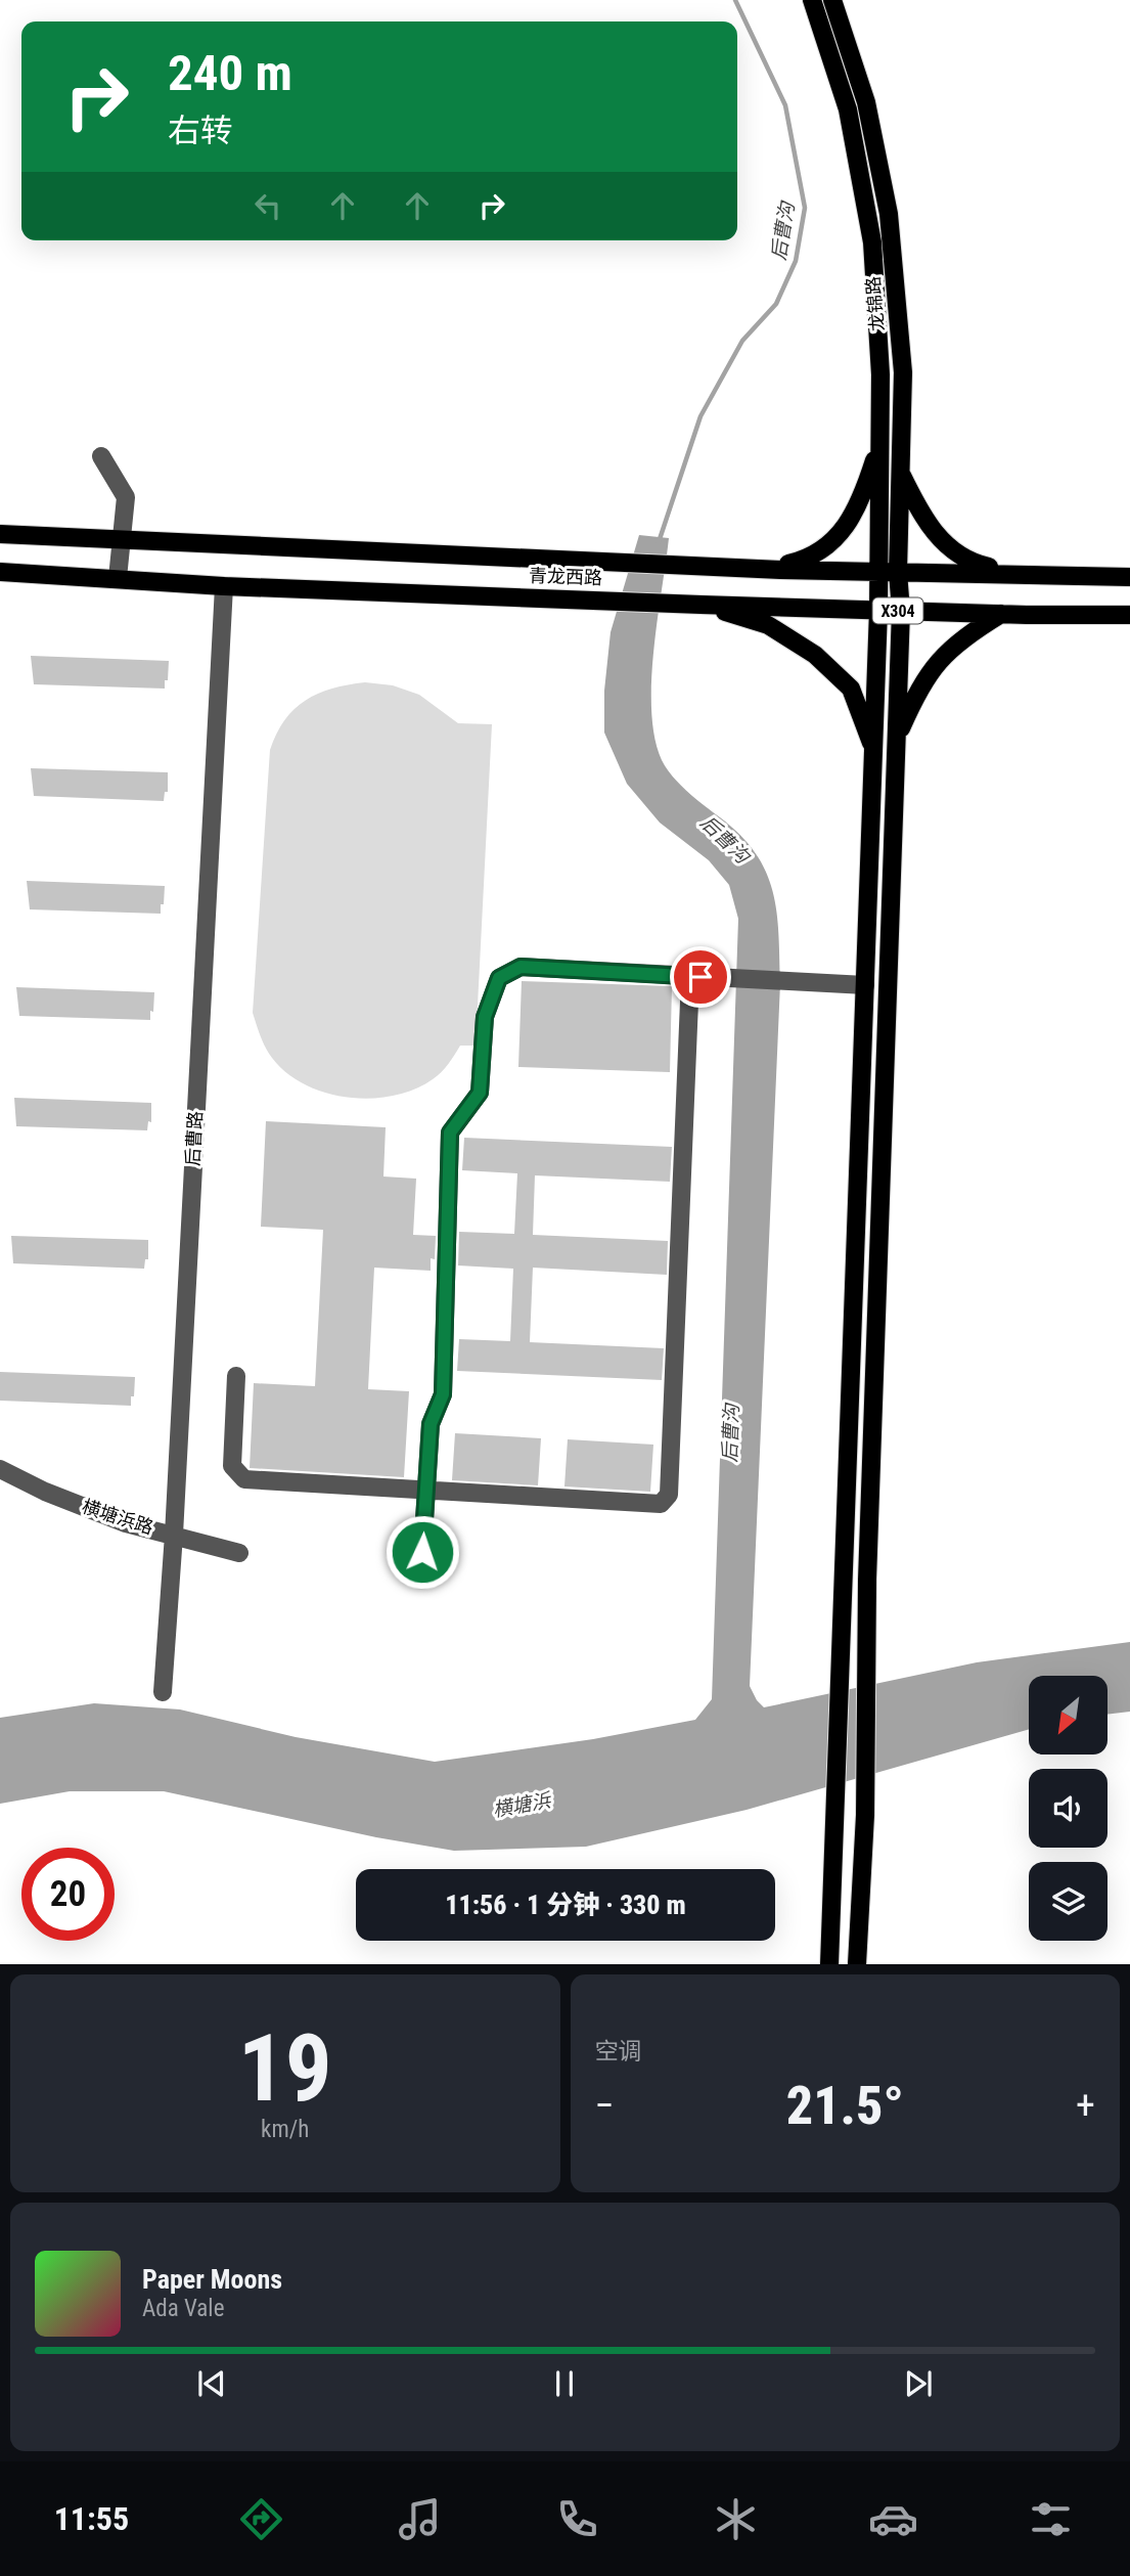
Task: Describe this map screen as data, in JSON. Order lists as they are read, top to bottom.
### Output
{
  "streets": {
    "main road": ["龙锦路", "青龙西路", "X304"],
    "street": ["后曹路", "横塘浜路"]
  },
  "crossings": [
    ["龙锦路", "青龙西路"],
    ["青龙西路", "后曹路"],
    ["后曹路", "横塘浜路"]
  ],
  "water": ["后曹沟", "横塘浜"],
  "north": "bottom left",
  "page": {
    "turn": ["240 m", "右转"],
    "limit": "20",
    "trip": "11:56 · 1 分钟 · 330 m",
    "tile": [
      ["19", "km/h"],
      "空调"
    ],
    "heat": ["−", "21.5°", "+"],
    "song": ["Paper Moons", "Ada Vale"],
    "tabs": "11:55"
  }
}
